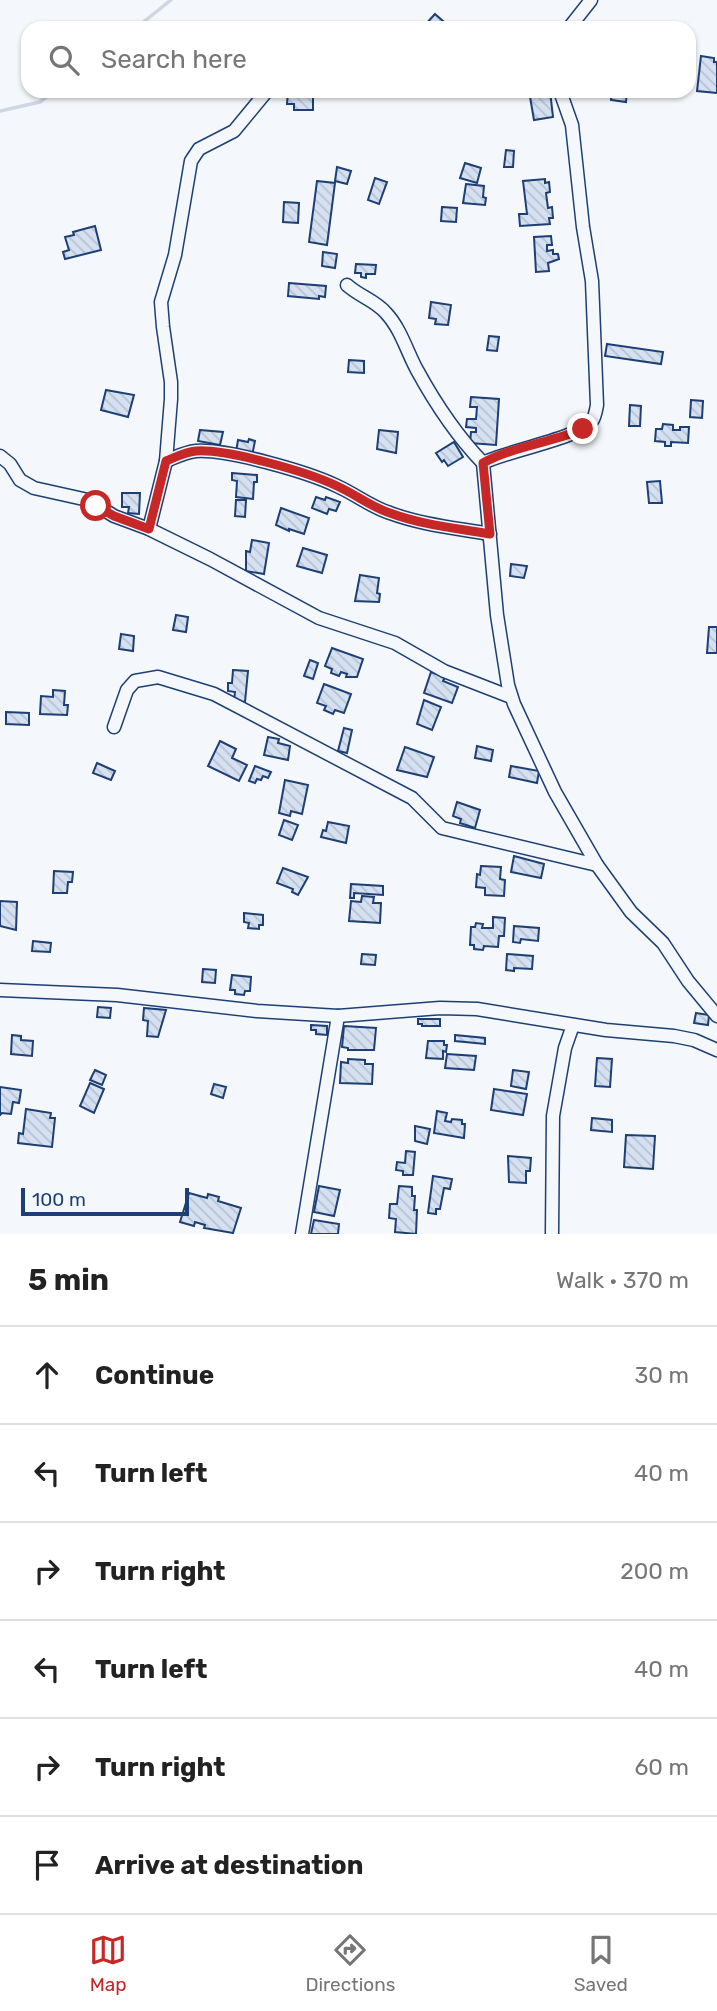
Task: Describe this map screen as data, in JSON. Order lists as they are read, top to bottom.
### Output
{
  "scale_bar": "100 m",
  "page": {
    "search": "Search here",
    "scale": "100 m",
    "heading": ["5 min", "Walk · 370 m"],
    "list": [
      ["Continue", "30 m"],
      ["Turn left", "40 m"],
      ["Turn right", "200 m"],
      ["Turn left", "40 m"],
      ["Turn right", "60 m"],
      "Arrive at destination"
    ],
    "nav": ["Map", "Directions", "Saved"]
  }
}
